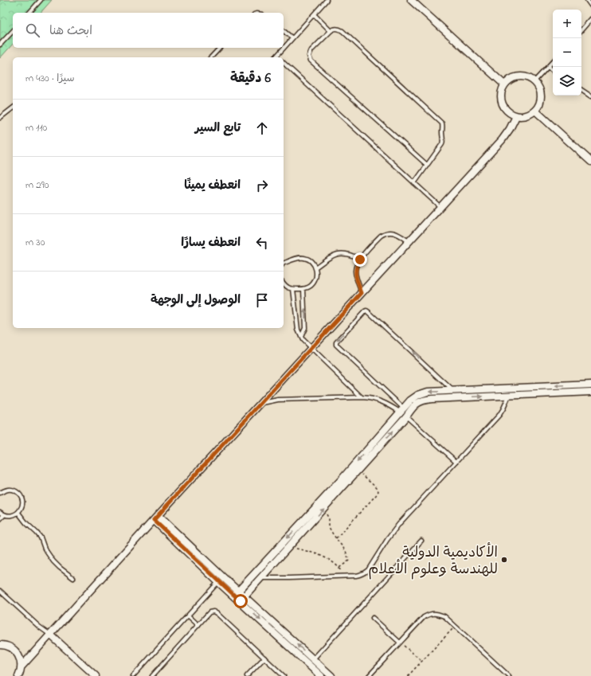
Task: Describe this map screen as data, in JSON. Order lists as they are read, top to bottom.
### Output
{
  "places": ["الأكاديمية الدولية للهندسة وعلوم الأعلام"],
  "page": {
    "map_buttons": ["+", "−"],
    "search": "ابحث هنا",
    "heading": ["6 دقيقة", "سيرًا · 430 m"],
    "list": [
      ["تابع السير", "110 m"],
      ["انعطف يمينًا", "290 m"],
      ["انعطف يسارًا", "30 m"],
      "الوصول إلى الوجهة"
    ]
  }
}
